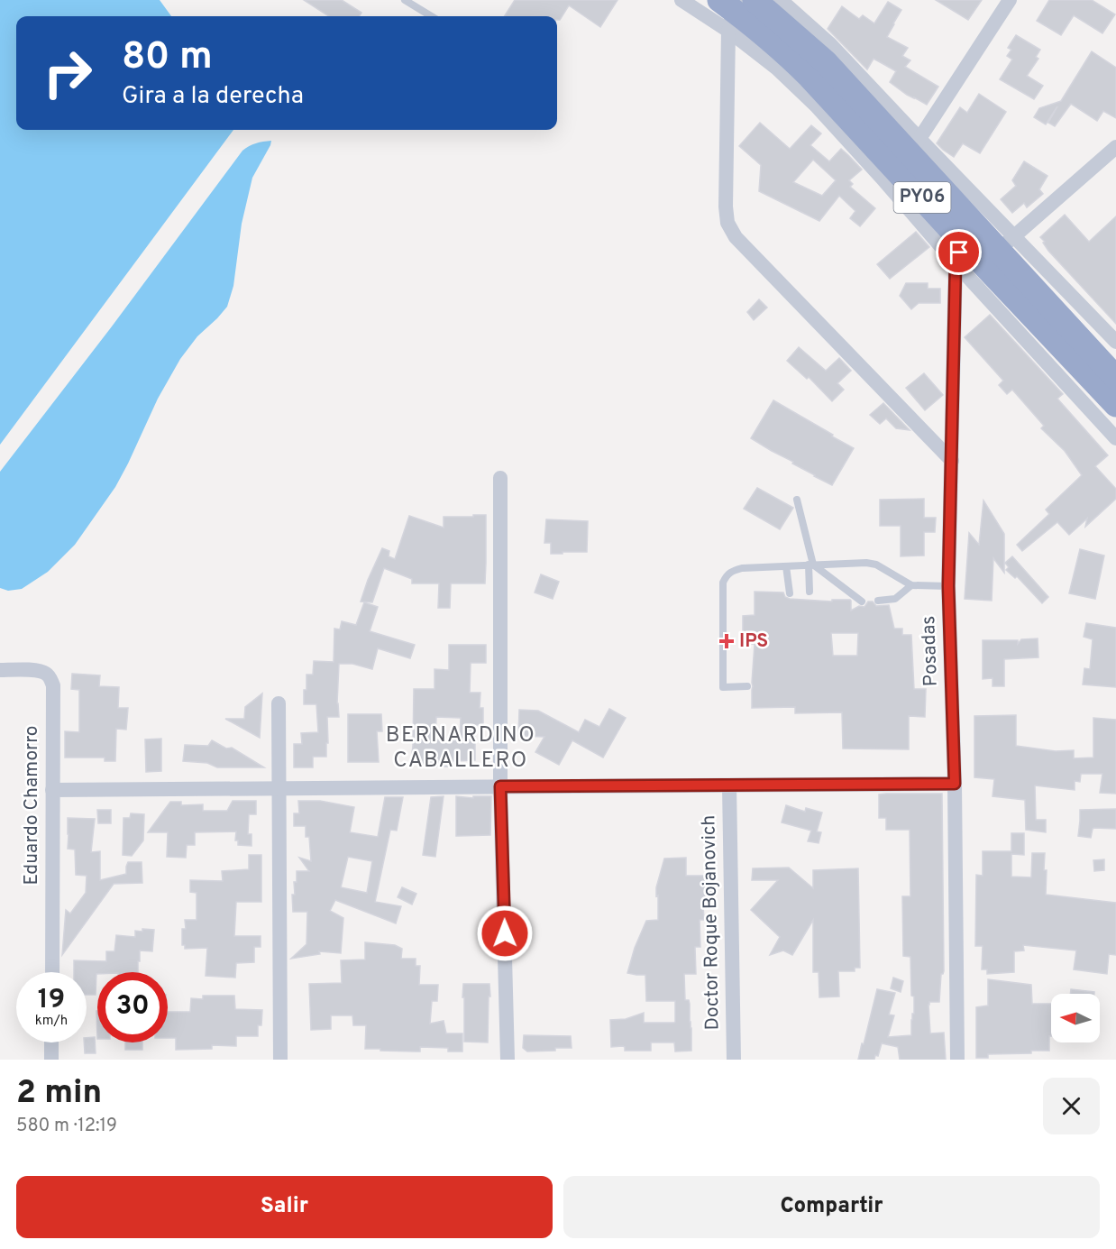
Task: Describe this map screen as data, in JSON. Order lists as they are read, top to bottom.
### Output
{
  "streets": {
    "highway": ["PY06"],
    "street": ["Posadas", "Eduardo Chamorro", "Doctor Roque Bojanovich"]
  },
  "crossings": [
    ["PY06", "Posadas"]
  ],
  "districts": ["BERNARDINO CABALLERO"],
  "places": {
    "health": ["IPS"]
  },
  "north": "left",
  "page": {
    "turn": ["80 m", "Gira a la derecha"],
    "speed": "19 km/h",
    "limit": "30",
    "heading": ["2 min", "580 m · 12:19"],
    "buttons": ["Salir", "Compartir"]
  }
}
